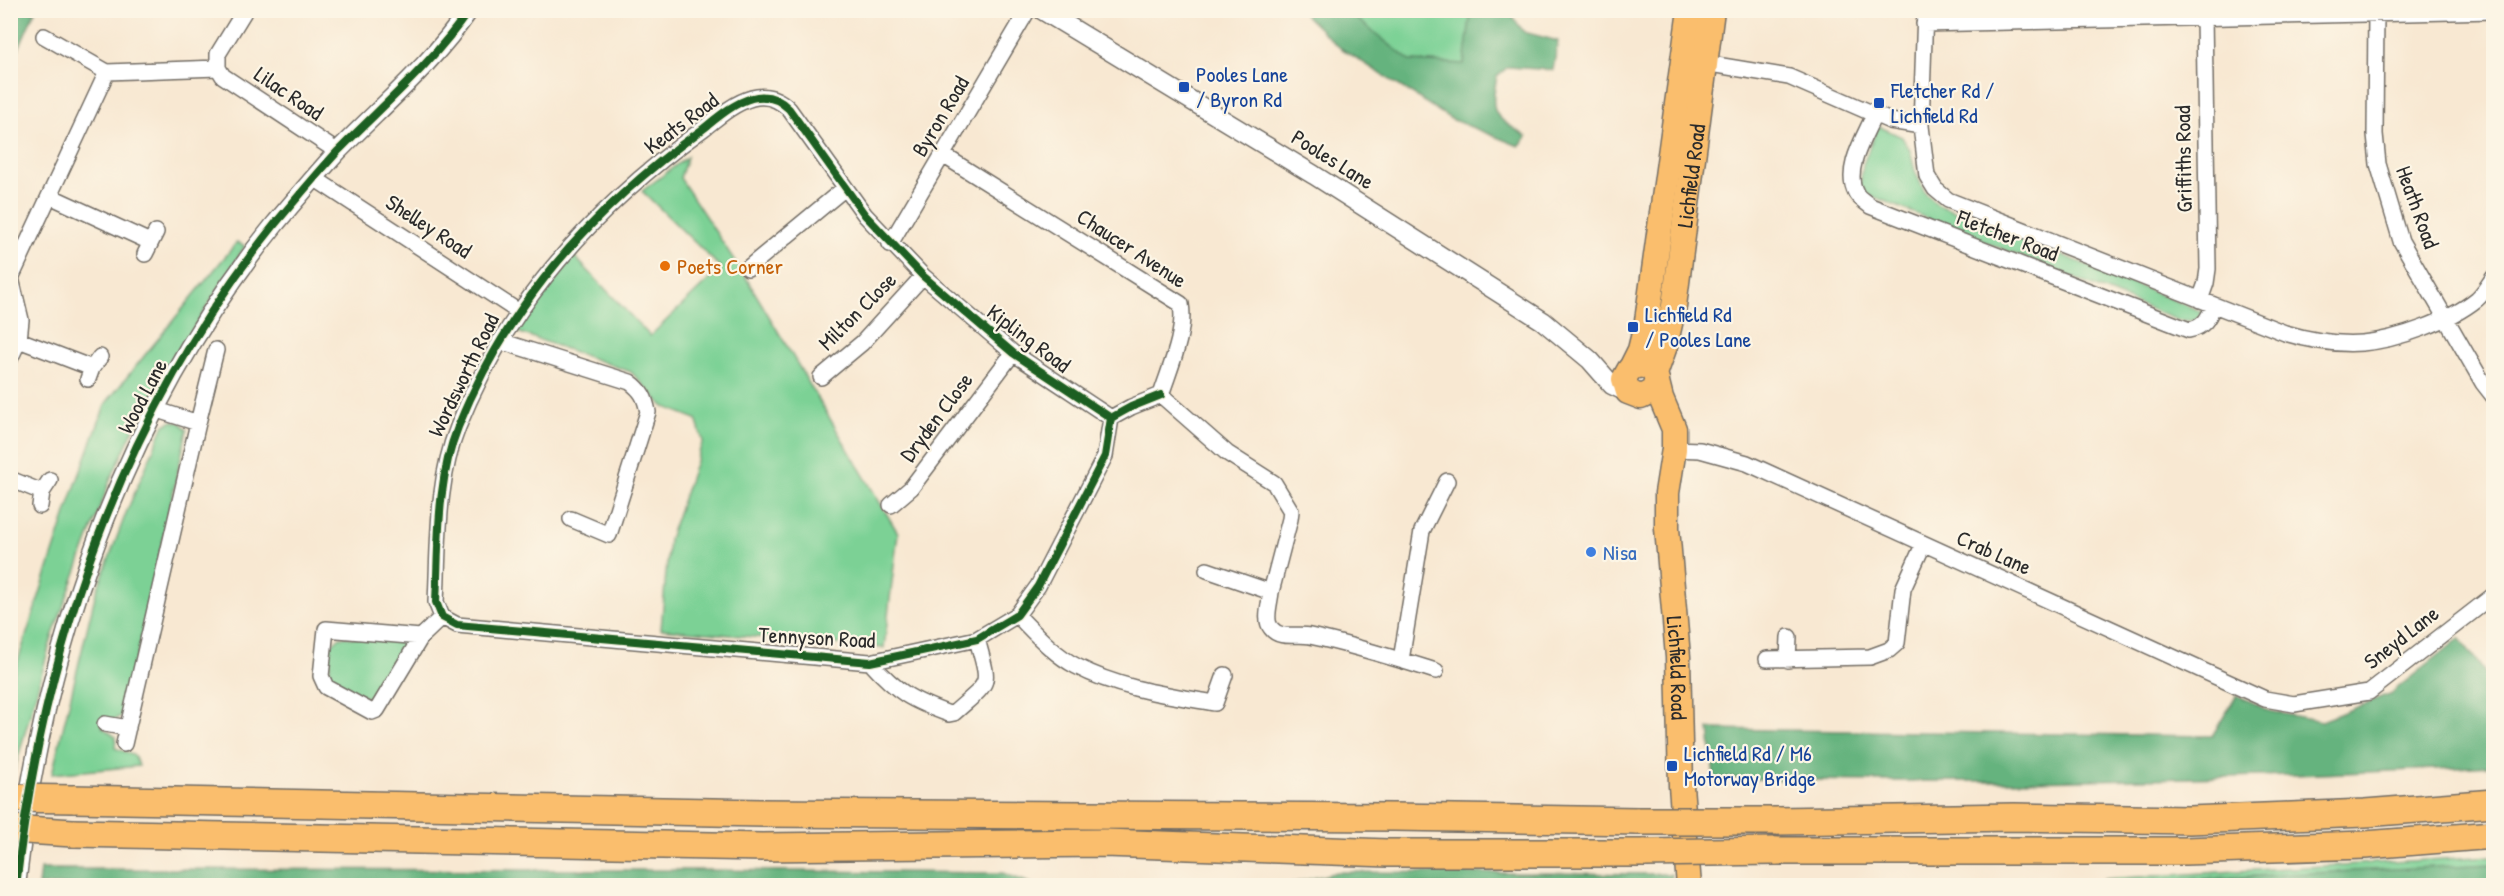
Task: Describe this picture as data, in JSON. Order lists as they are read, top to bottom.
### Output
{
  "streets": {
    "main road": ["Lichfield Road"],
    "street": [
      "Lilac Road",
      "Byron Road",
      "Keats Road",
      "Pooles Lane",
      "Griffiths Road",
      "Heath Road",
      "Shelley Road",
      "Fletcher Road",
      "Chaucer Avenue",
      "Milton Close",
      "Kipling Road",
      "Wordsworth Road",
      "Wood Lane",
      "Dryden Close",
      "Crab Lane",
      "Tennyson Road",
      "Sneyd Lane"
    ]
  },
  "crossings": [
    ["Lilac Road", "Wood Lane"],
    ["Byron Road", "Keats Road"],
    ["Byron Road", "Chaucer Avenue"],
    ["Byron Road", "Kipling Road"],
    ["Keats Road", "Shelley Road"],
    ["Keats Road", "Kipling Road"],
    ["Keats Road", "Wordsworth Road"],
    ["Pooles Lane", "Lichfield Road"],
    ["Griffiths Road", "Fletcher Road"],
    ["Lichfield Road", "Crab Lane"],
    ["Heath Road", "Fletcher Road"],
    ["Shelley Road", "Wordsworth Road"],
    ["Shelley Road", "Wood Lane"],
    ["Milton Close", "Kipling Road"],
    ["Kipling Road", "Dryden Close"],
    ["Kipling Road", "Tennyson Road"],
    ["Wordsworth Road", "Tennyson Road"],
    ["Crab Lane", "Sneyd Lane"]
  ],
  "places": {
    "transit": [
      "Pooles Lane / Byron Rd",
      "Fletcher Rd / Lichfield Rd",
      "Lichfield Rd / Pooles Lane",
      "Lichfield Rd / M6 Motorway Bridge"
    ],
    "other": ["Poets Corner", "Nisa"]
  }
}
